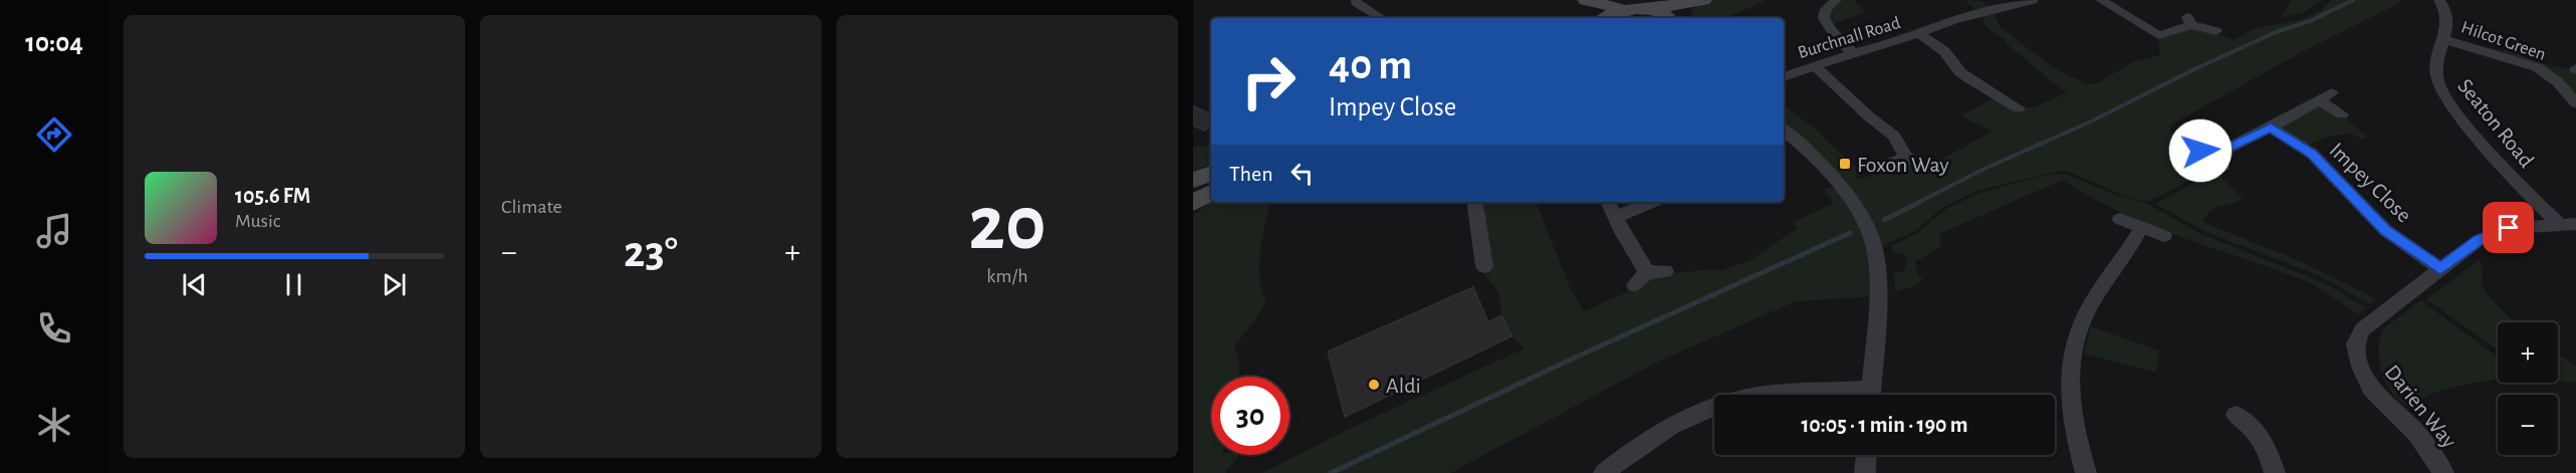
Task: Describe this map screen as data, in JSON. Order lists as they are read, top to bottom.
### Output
{
  "streets": {
    "street": [
      "Burchnall Road",
      "Hilcot Green",
      "Seaton Road",
      "Impey Close",
      "Darien Way"
    ]
  },
  "crossings": [
    ["Hilcot Green", "Seaton Road"],
    ["Seaton Road", "Darien Way"],
    ["Impey Close", "Darien Way"]
  ],
  "places": {
    "transit": ["Foxon Way"],
    "other": ["Aldi"]
  },
  "page": {
    "tabs": "10:04",
    "tile": [
      "Climate",
      ["20", "km/h"]
    ],
    "turn": ["40 m", "Impey Close"],
    "then": "Then",
    "song": ["105.6 FM", "Music"],
    "heat": ["−", "23°", "+"],
    "map_buttons": ["+", "−"],
    "limit": "30",
    "trip": "10:05 · 1 min · 190 m"
  }
}
